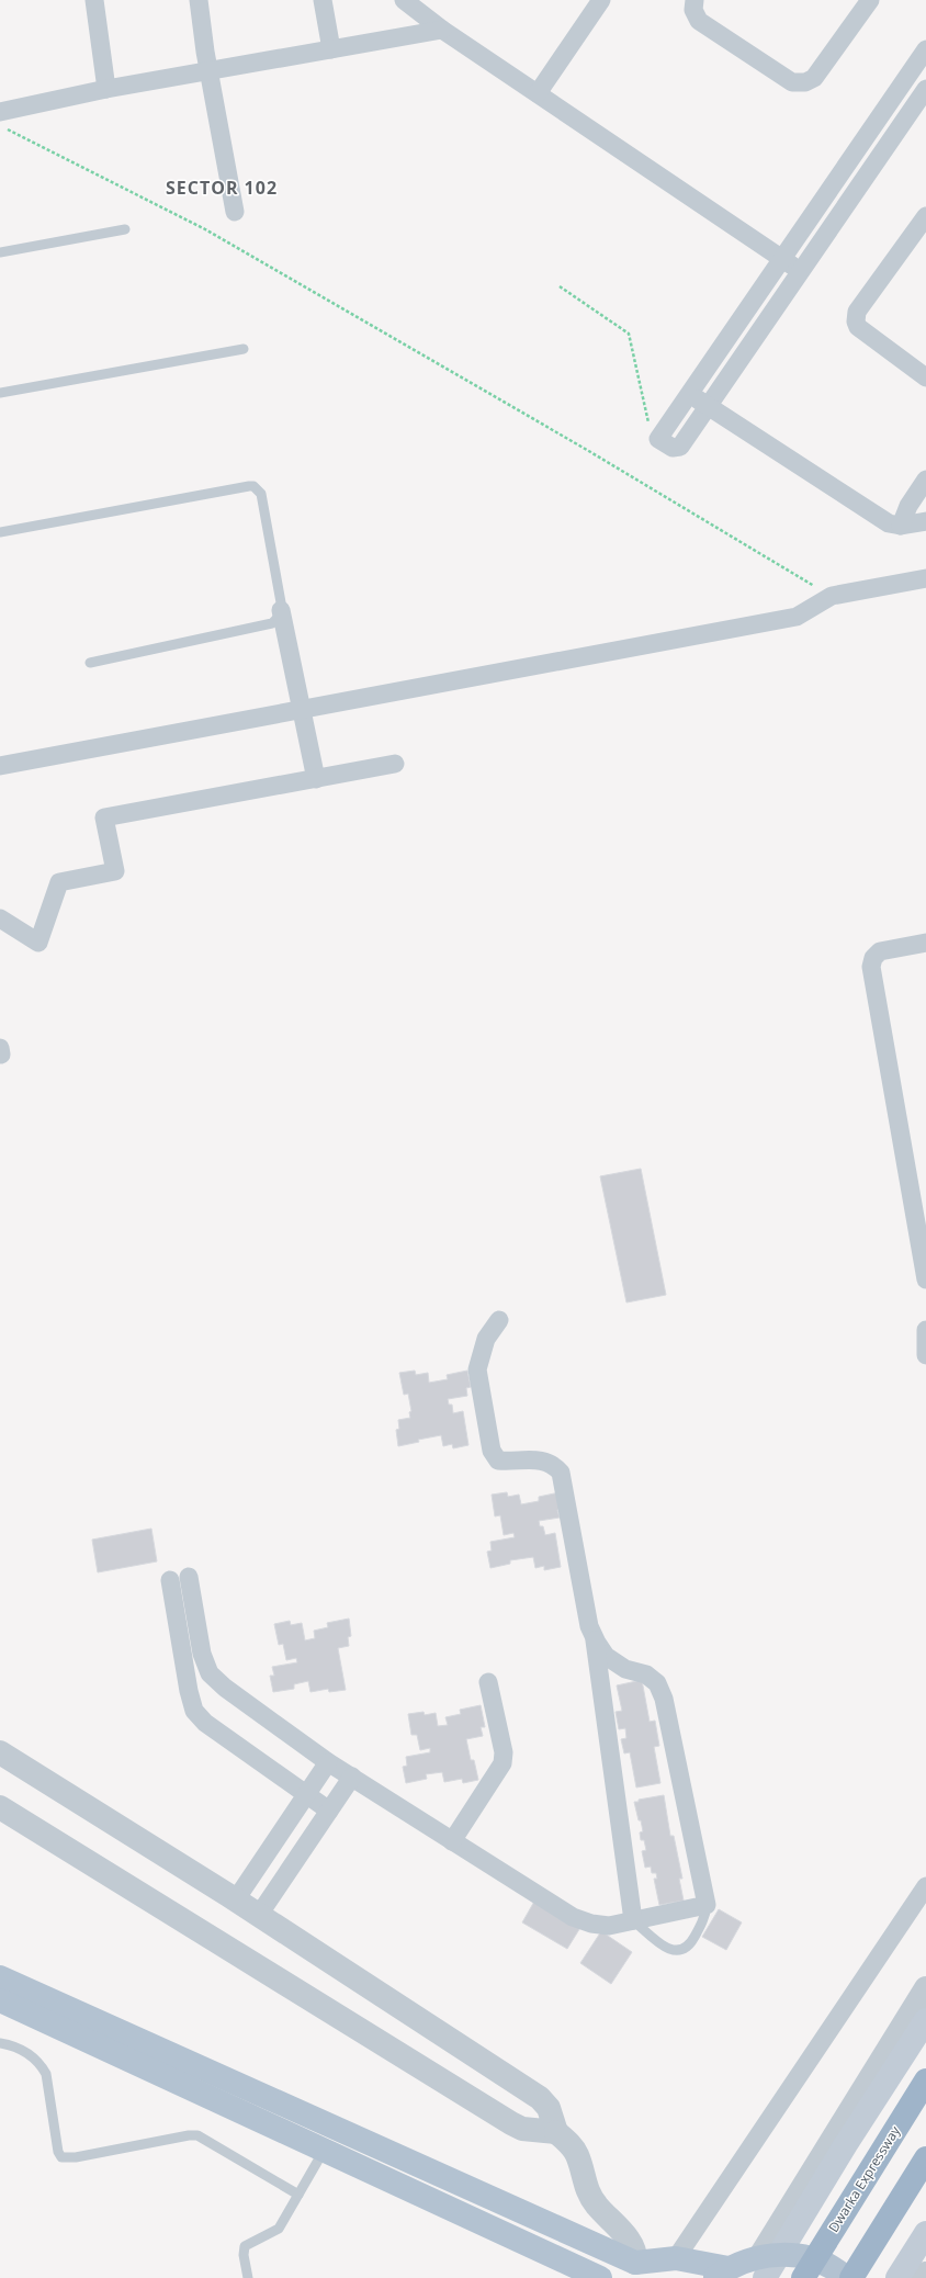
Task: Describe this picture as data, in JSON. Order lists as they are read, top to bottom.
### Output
{
  "streets": {
    "highway": ["Dwarka Expressway"]
  },
  "districts": ["SECTOR 102"]
}
